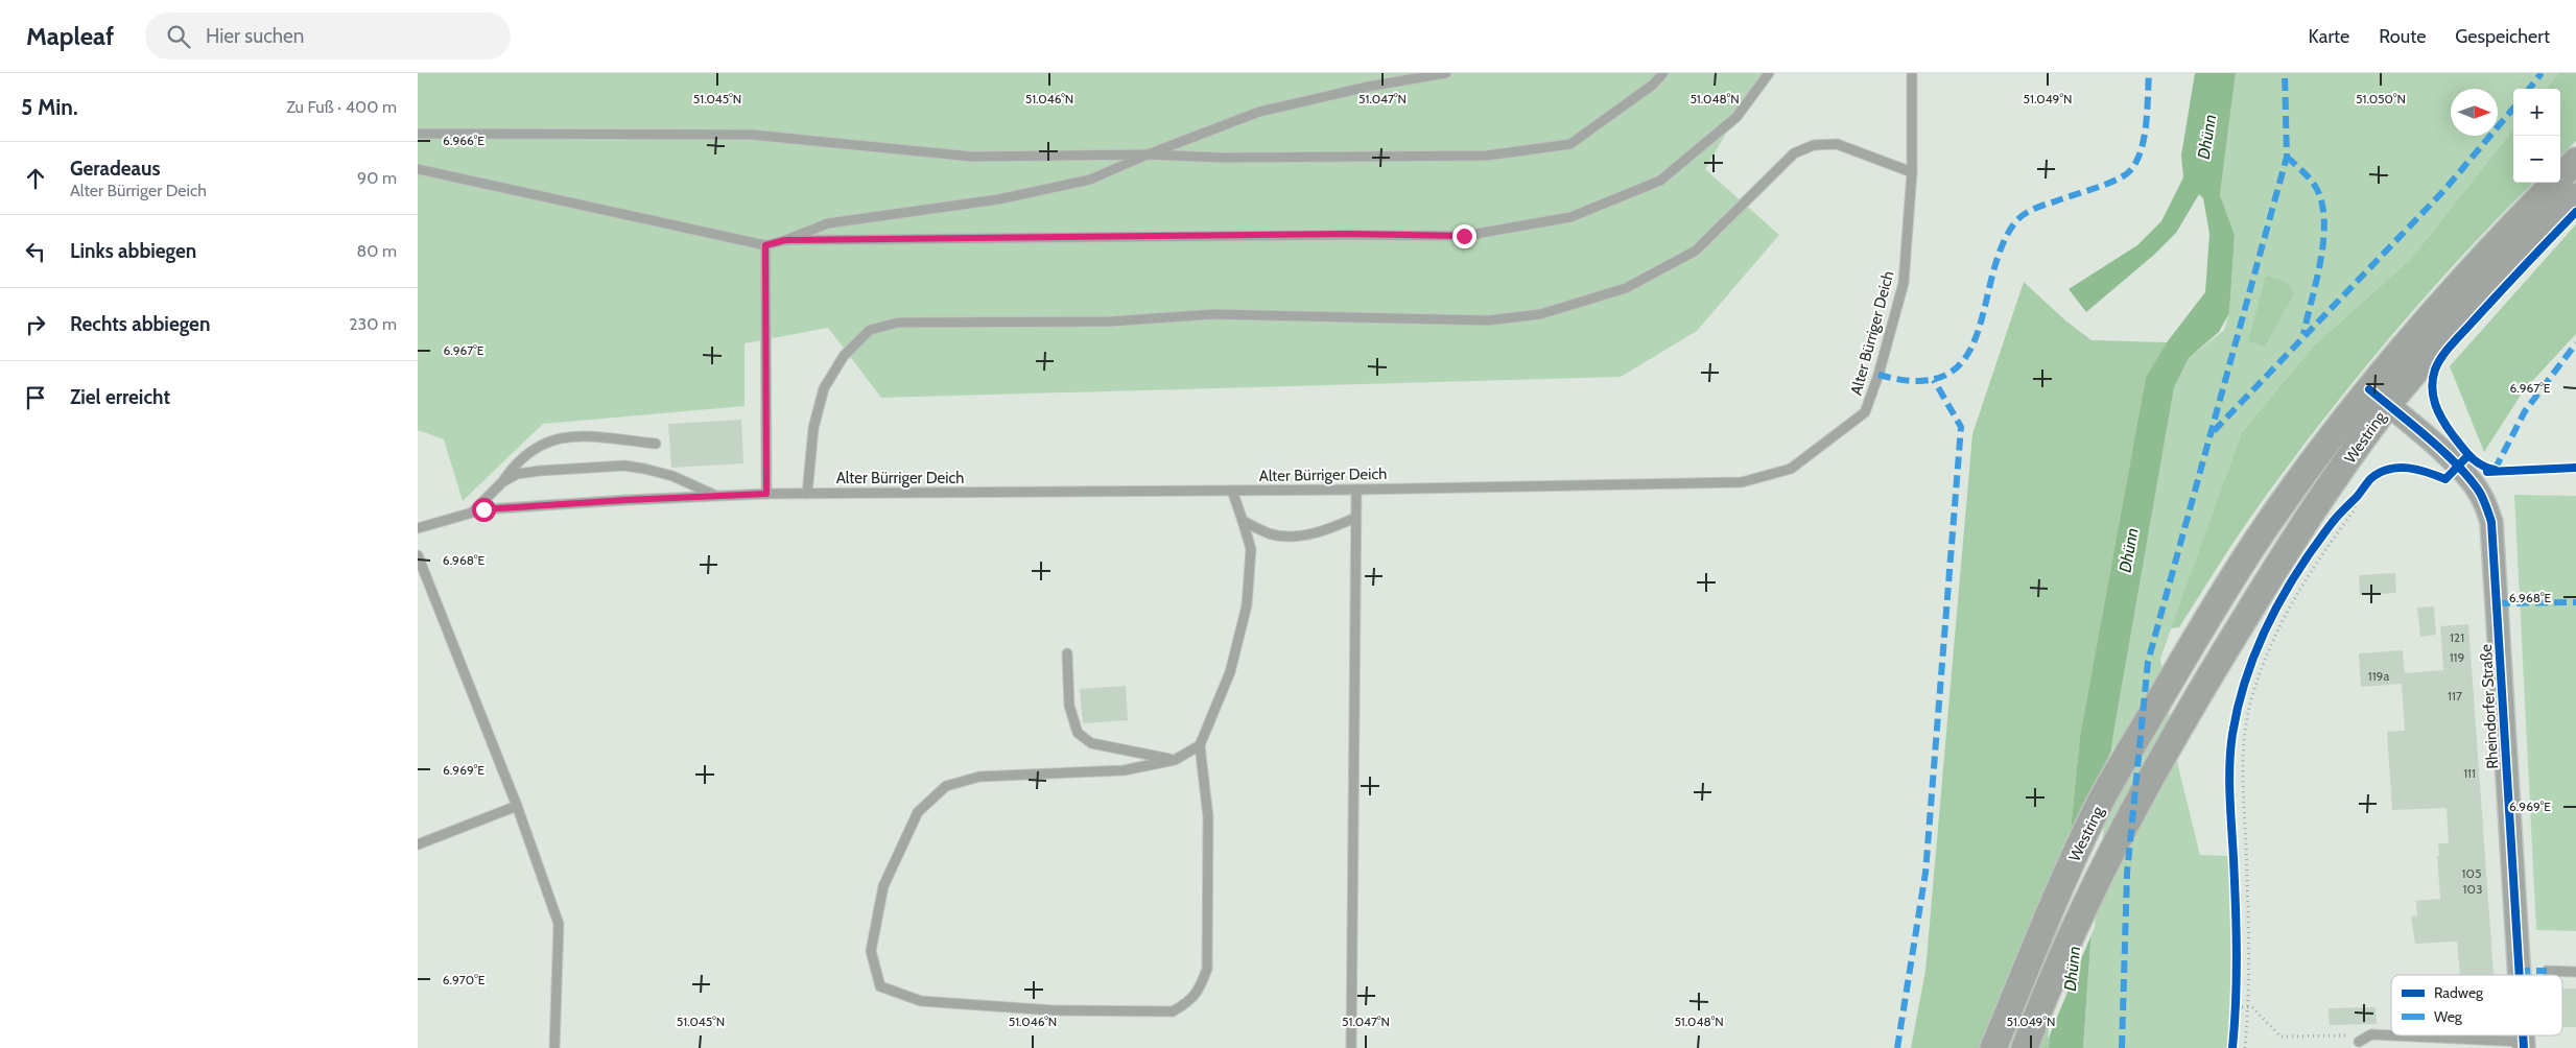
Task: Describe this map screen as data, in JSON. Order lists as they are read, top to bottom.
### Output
{
  "streets": {
    "main road": ["Westring"],
    "street": ["Rheindorfer Straße"],
    "lane": ["Alter Bürriger Deich"]
  },
  "crossings": [
    ["Westring", "Rheindorfer Straße"]
  ],
  "water": ["Dhünn"],
  "house_numbers": [
    "121",
    "119",
    "119a",
    "117",
    "111",
    "105",
    "103"
  ],
  "legend": ["Radweg", "Weg"],
  "north": "right",
  "page": {
    "header": "Mapleaf",
    "search": "Hier suchen",
    "nav": ["Karte", "Route", "Gespeichert"],
    "heading": ["5 Min.", "Zu Fuß · 400 m"],
    "map_buttons": ["+", "−"],
    "list": [
      ["Geradeaus", "Alter Bürriger Deich", "90 m"],
      ["Links abbiegen", "80 m"],
      ["Rechts abbiegen", "230 m"],
      "Ziel erreicht"
    ]
  },
  "coordinates": [
    "51.045°N",
    "51.046°N",
    "51.047°N",
    "51.048°N",
    "51.049°N",
    "51.050°N",
    "6.966°E",
    "6.967°E",
    "6.968°E",
    "6.969°E",
    "6.970°E"
  ]
}
